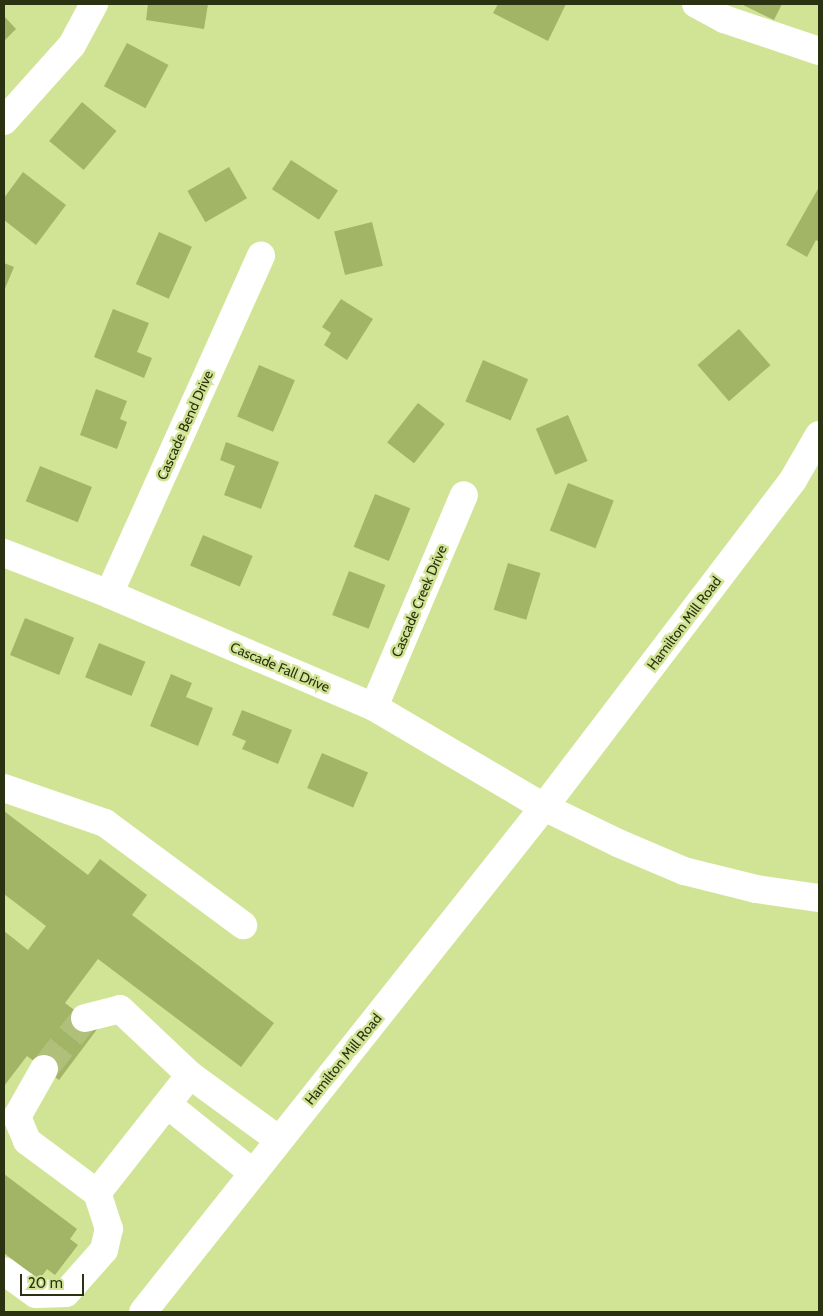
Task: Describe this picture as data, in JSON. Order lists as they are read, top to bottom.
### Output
{
  "streets": {
    "street": [
      "Cascade Bend Drive",
      "Cascade Creek Drive",
      "Hamilton Mill Road",
      "Cascade Fall Drive"
    ]
  },
  "crossings": [
    ["Cascade Bend Drive", "Cascade Fall Drive"],
    ["Cascade Creek Drive", "Cascade Fall Drive"],
    ["Hamilton Mill Road", "Cascade Fall Drive"]
  ],
  "scale_bar": "20 m"
}
